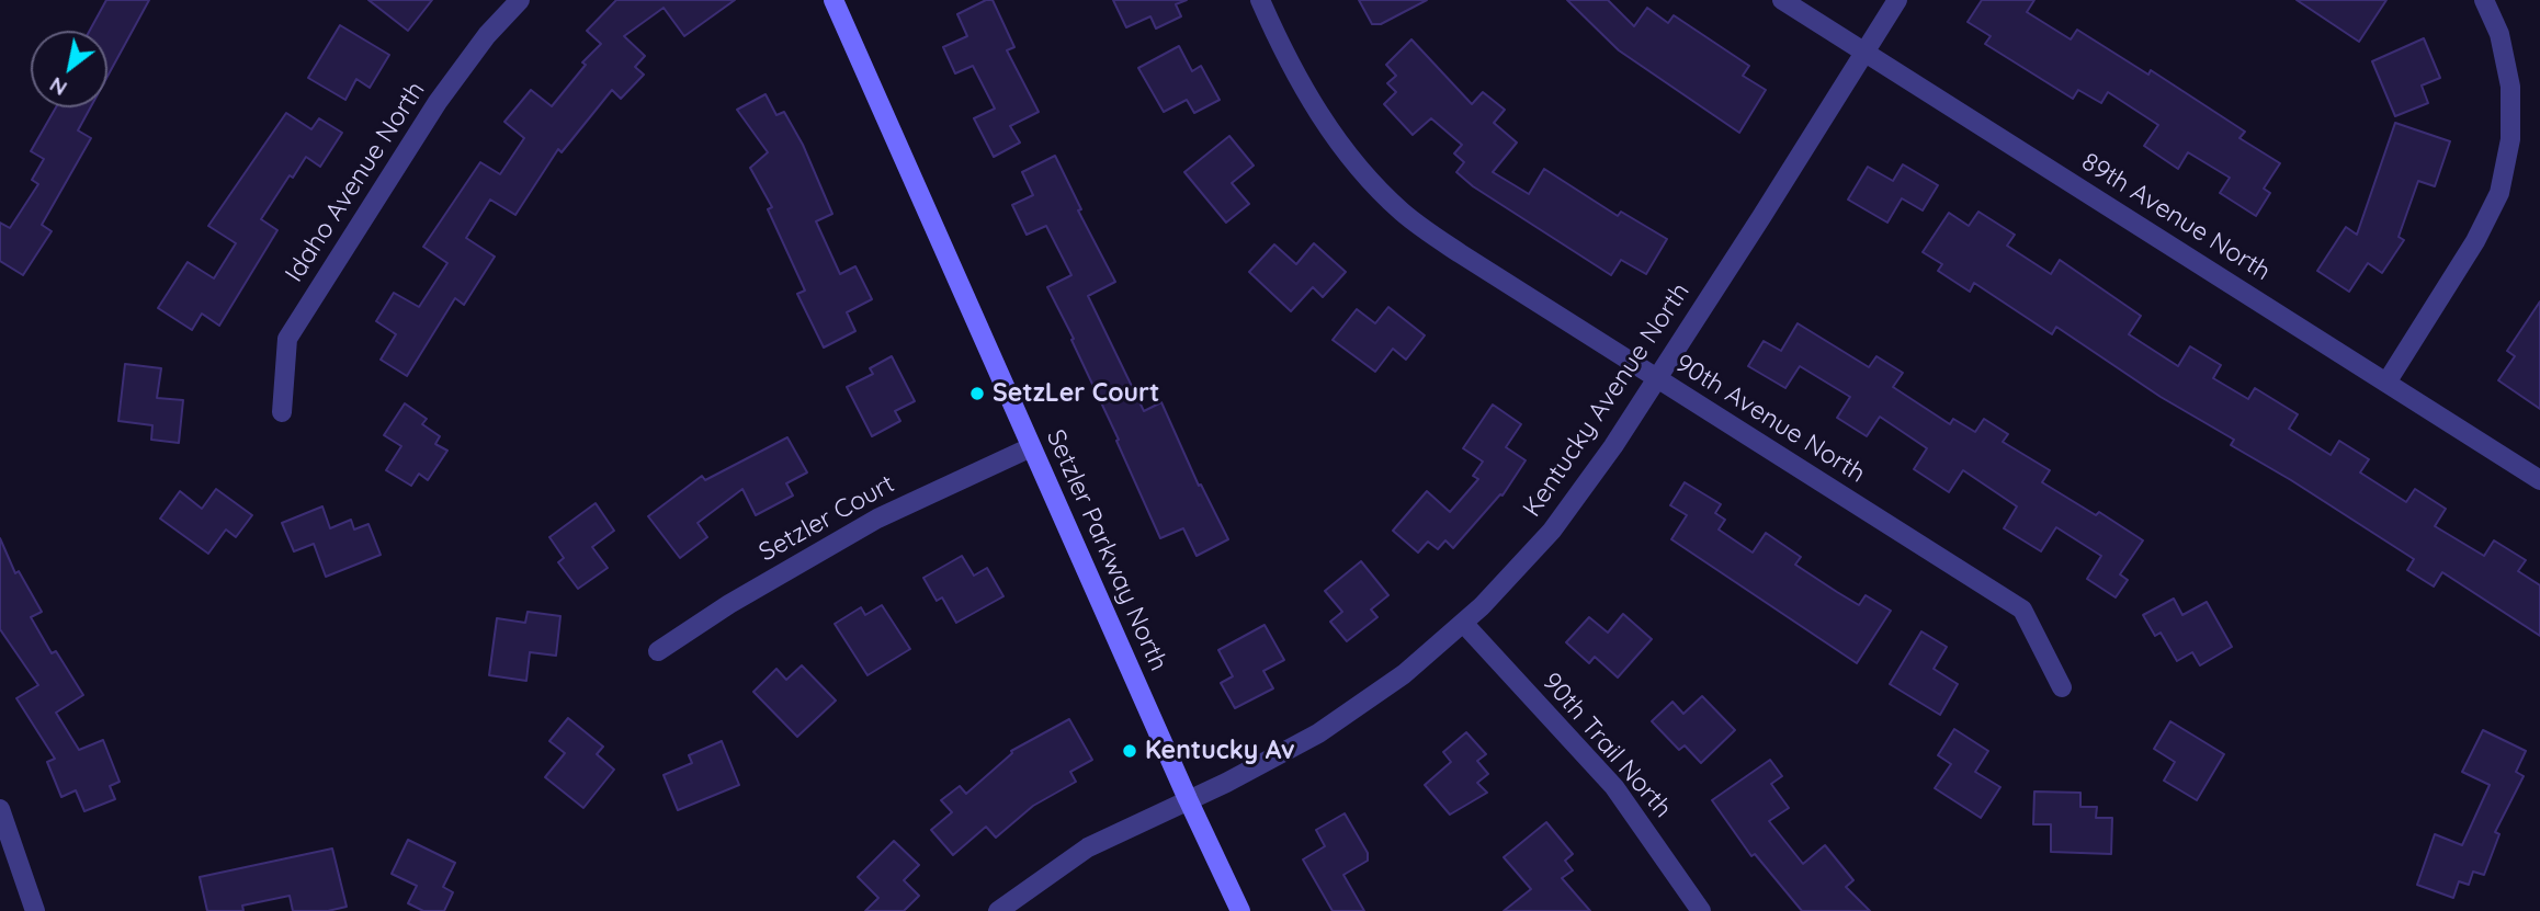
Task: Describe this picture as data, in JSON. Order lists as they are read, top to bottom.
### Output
{
  "streets": {
    "street": [
      "Idaho Avenue North",
      "89th Avenue North",
      "Kentucky Avenue North",
      "90th Avenue North",
      "Setzler Court",
      "Setzler Parkway North",
      "90th Trail North"
    ]
  },
  "crossings": [
    ["89th Avenue North", "Kentucky Avenue North"],
    ["Kentucky Avenue North", "90th Avenue North"],
    ["Kentucky Avenue North", "Setzler Parkway North"],
    ["Kentucky Avenue North", "90th Trail North"],
    ["Setzler Court", "Setzler Parkway North"]
  ],
  "places": ["SetzLer Court", "Kentucky Av"],
  "north": "bottom left"
}
